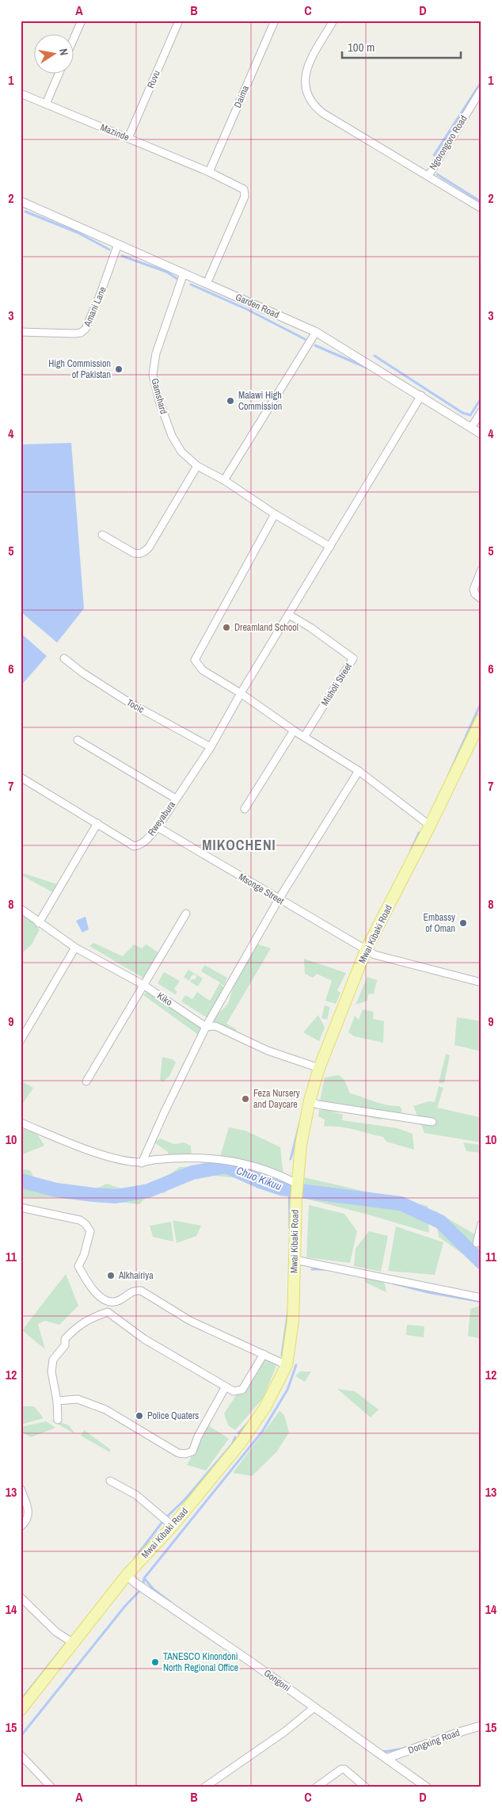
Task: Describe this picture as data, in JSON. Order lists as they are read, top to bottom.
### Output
{
  "streets": {
    "main road": ["Mwai Kibaki Road"],
    "street": [
      "Ruvu",
      "Daima",
      "Mazinde",
      "Ngorongoro Road",
      "Garden Road",
      "Amani Lane",
      "Gamshard",
      "Misholi Street",
      "Tocic",
      "Rweyabura",
      "Msonge Street",
      "Kiko",
      "Gongoni",
      "Dongxing Road"
    ]
  },
  "crossings": [
    ["Ruvu", "Mazinde"],
    ["Daima", "Mazinde"],
    ["Mazinde", "Garden Road"],
    ["Garden Road", "Amani Lane"],
    ["Garden Road", "Gamshard"],
    ["Garden Road", "Rweyabura"],
    ["Gamshard", "Rweyabura"],
    ["Misholi Street", "Rweyabura"],
    ["Tocic", "Rweyabura"],
    ["Rweyabura", "Msonge Street"],
    ["Msonge Street", "Mwai Kibaki Road"],
    ["Mwai Kibaki Road", "Kiko"],
    ["Mwai Kibaki Road", "Gongoni"],
    ["Gongoni", "Dongxing Road"]
  ],
  "districts": ["MIKOCHENI"],
  "water": ["Chuo Kikuu"],
  "places": [
    "High Commission of Pakistan",
    "Malawi High Commission",
    "Dreamland School",
    "Embassy of Oman",
    "Feza Nursery and Daycare",
    "Alkhairiya",
    "Police Quaters",
    "TANESCO Kinondoni North Regional Office"
  ],
  "scale_bar": "100 m",
  "north": "right",
  "grid": {
    "columns": [
      "A",
      "B",
      "C",
      "D"
    ],
    "rows": [
      "1",
      "2",
      "3",
      "4",
      "5",
      "6",
      "7",
      "8",
      "9",
      "10",
      "11",
      "12",
      "13",
      "14",
      "15"
    ]
  }
}
